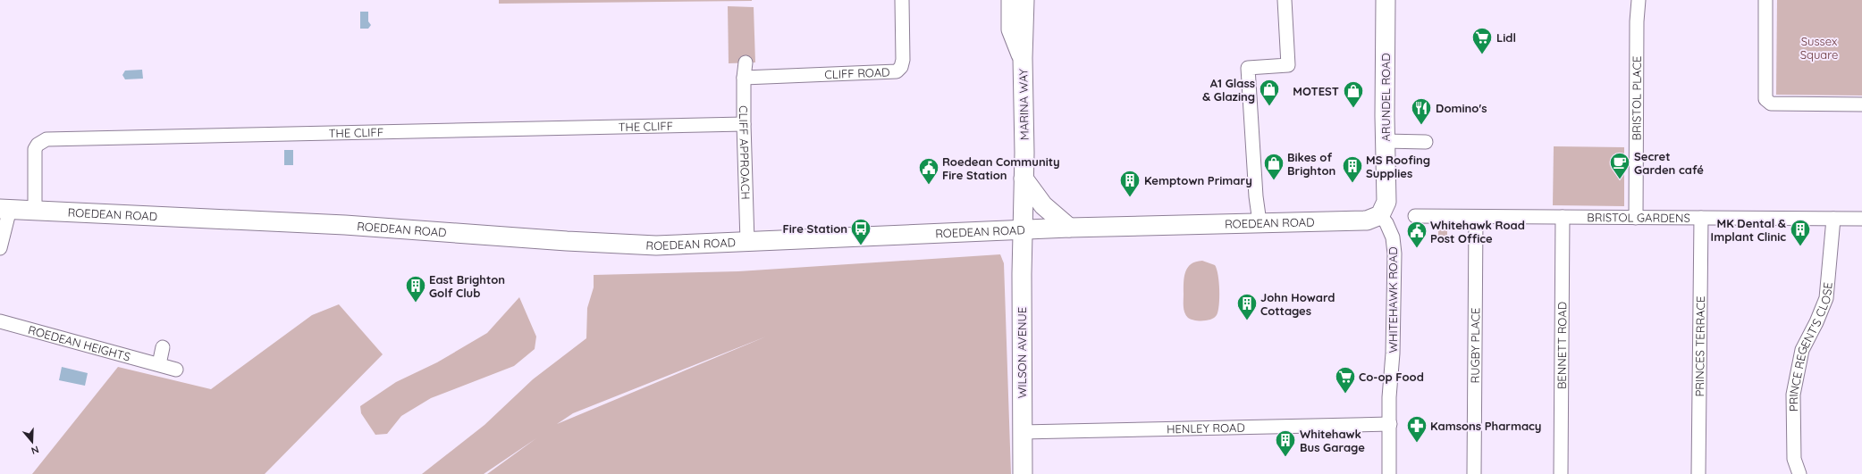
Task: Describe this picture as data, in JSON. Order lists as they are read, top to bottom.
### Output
{
  "streets": {
    "main road": [
      "ARUNDEL ROAD",
      "MARINA WAY",
      "ROEDEAN ROAD",
      "WILSON AVENUE"
    ],
    "street": [
      "CLIFF ROAD",
      "BRISTOL PLACE",
      "THE CLIFF",
      "CLIFF APPROACH",
      "BRISTOL GARDENS",
      "WHITEHAWK ROAD",
      "ROEDEAN HEIGHTS",
      "RUGBY PLACE",
      "BENNETT ROAD",
      "PRINCES TERRACE",
      "PRINCE REGENT'S CLOSE",
      "HENLEY ROAD"
    ]
  },
  "crossings": [
    ["CLIFF ROAD", "CLIFF APPROACH"],
    ["ARUNDEL ROAD", "ROEDEAN ROAD"],
    ["ARUNDEL ROAD", "WHITEHAWK ROAD"],
    ["BRISTOL PLACE", "BRISTOL GARDENS"],
    ["MARINA WAY", "ROEDEAN ROAD"],
    ["MARINA WAY", "WILSON AVENUE"],
    ["THE CLIFF", "CLIFF APPROACH"],
    ["THE CLIFF", "ROEDEAN ROAD"],
    ["CLIFF APPROACH", "ROEDEAN ROAD"],
    ["ROEDEAN ROAD", "WHITEHAWK ROAD"],
    ["ROEDEAN ROAD", "WILSON AVENUE"],
    ["BRISTOL GARDENS", "RUGBY PLACE"],
    ["BRISTOL GARDENS", "BENNETT ROAD"],
    ["BRISTOL GARDENS", "PRINCES TERRACE"],
    ["BRISTOL GARDENS", "PRINCE REGENT'S CLOSE"],
    ["WHITEHAWK ROAD", "HENLEY ROAD"],
    ["WILSON AVENUE", "HENLEY ROAD"]
  ],
  "parks": ["Sussex Square"],
  "places": {
    "supermarket": ["Lidl", "Co-op Food"],
    "shop": ["A1 Glass & Glazing", "MOTEST", "Bikes of Brighton"],
    "restaurant": ["Domino's"],
    "cafe": ["Secret Garden café"],
    "building": [
      "MS Roofing Supplies",
      "Kemptown Primary",
      "MK Dental & Implant Clinic",
      "East Brighton Golf Club",
      "John Howard Cottages",
      "Whitehawk Bus Garage"
    ],
    "public building": ["Roedean Community Fire Station", "Whitehawk Road Post Office"],
    "bus stop": ["Fire Station"],
    "pharmacy": ["Kamsons Pharmacy"]
  },
  "north": "bottom"
}
